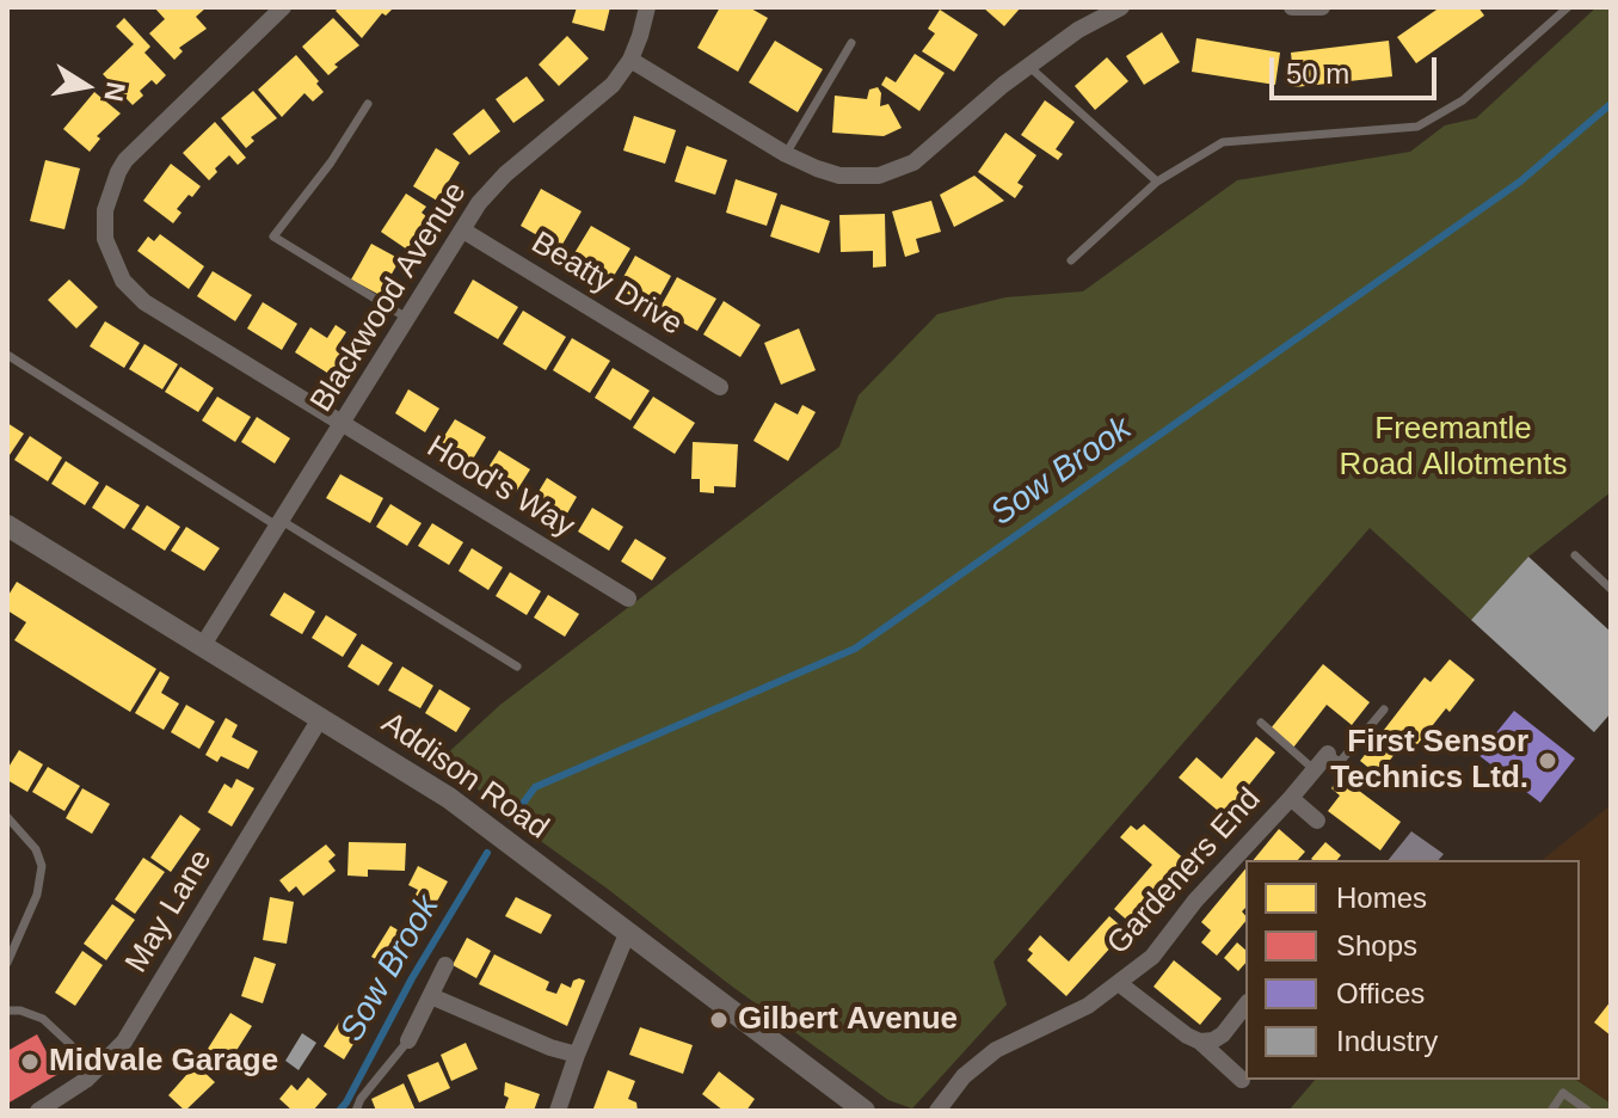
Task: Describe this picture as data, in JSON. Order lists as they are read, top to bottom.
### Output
{
  "streets": {
    "street": [
      "Beatty Drive",
      "Blackwood Avenue",
      "Hood's Way",
      "Addison Road",
      "Gardeners End",
      "May Lane"
    ]
  },
  "crossings": [
    ["Beatty Drive", "Blackwood Avenue"],
    ["Blackwood Avenue", "Hood's Way"],
    ["Blackwood Avenue", "Addison Road"],
    ["Addison Road", "May Lane"]
  ],
  "water": ["Sow Brook"],
  "parks": ["Freemantle Road Allotments"],
  "places": ["First Sensor Technics Ltd.", "Gilbert Avenue", "Midvale Garage"],
  "legend": [
    "Homes",
    "Shops",
    "Offices",
    "Industry"
  ],
  "scale_bar": "50 m",
  "north": "right"
}
